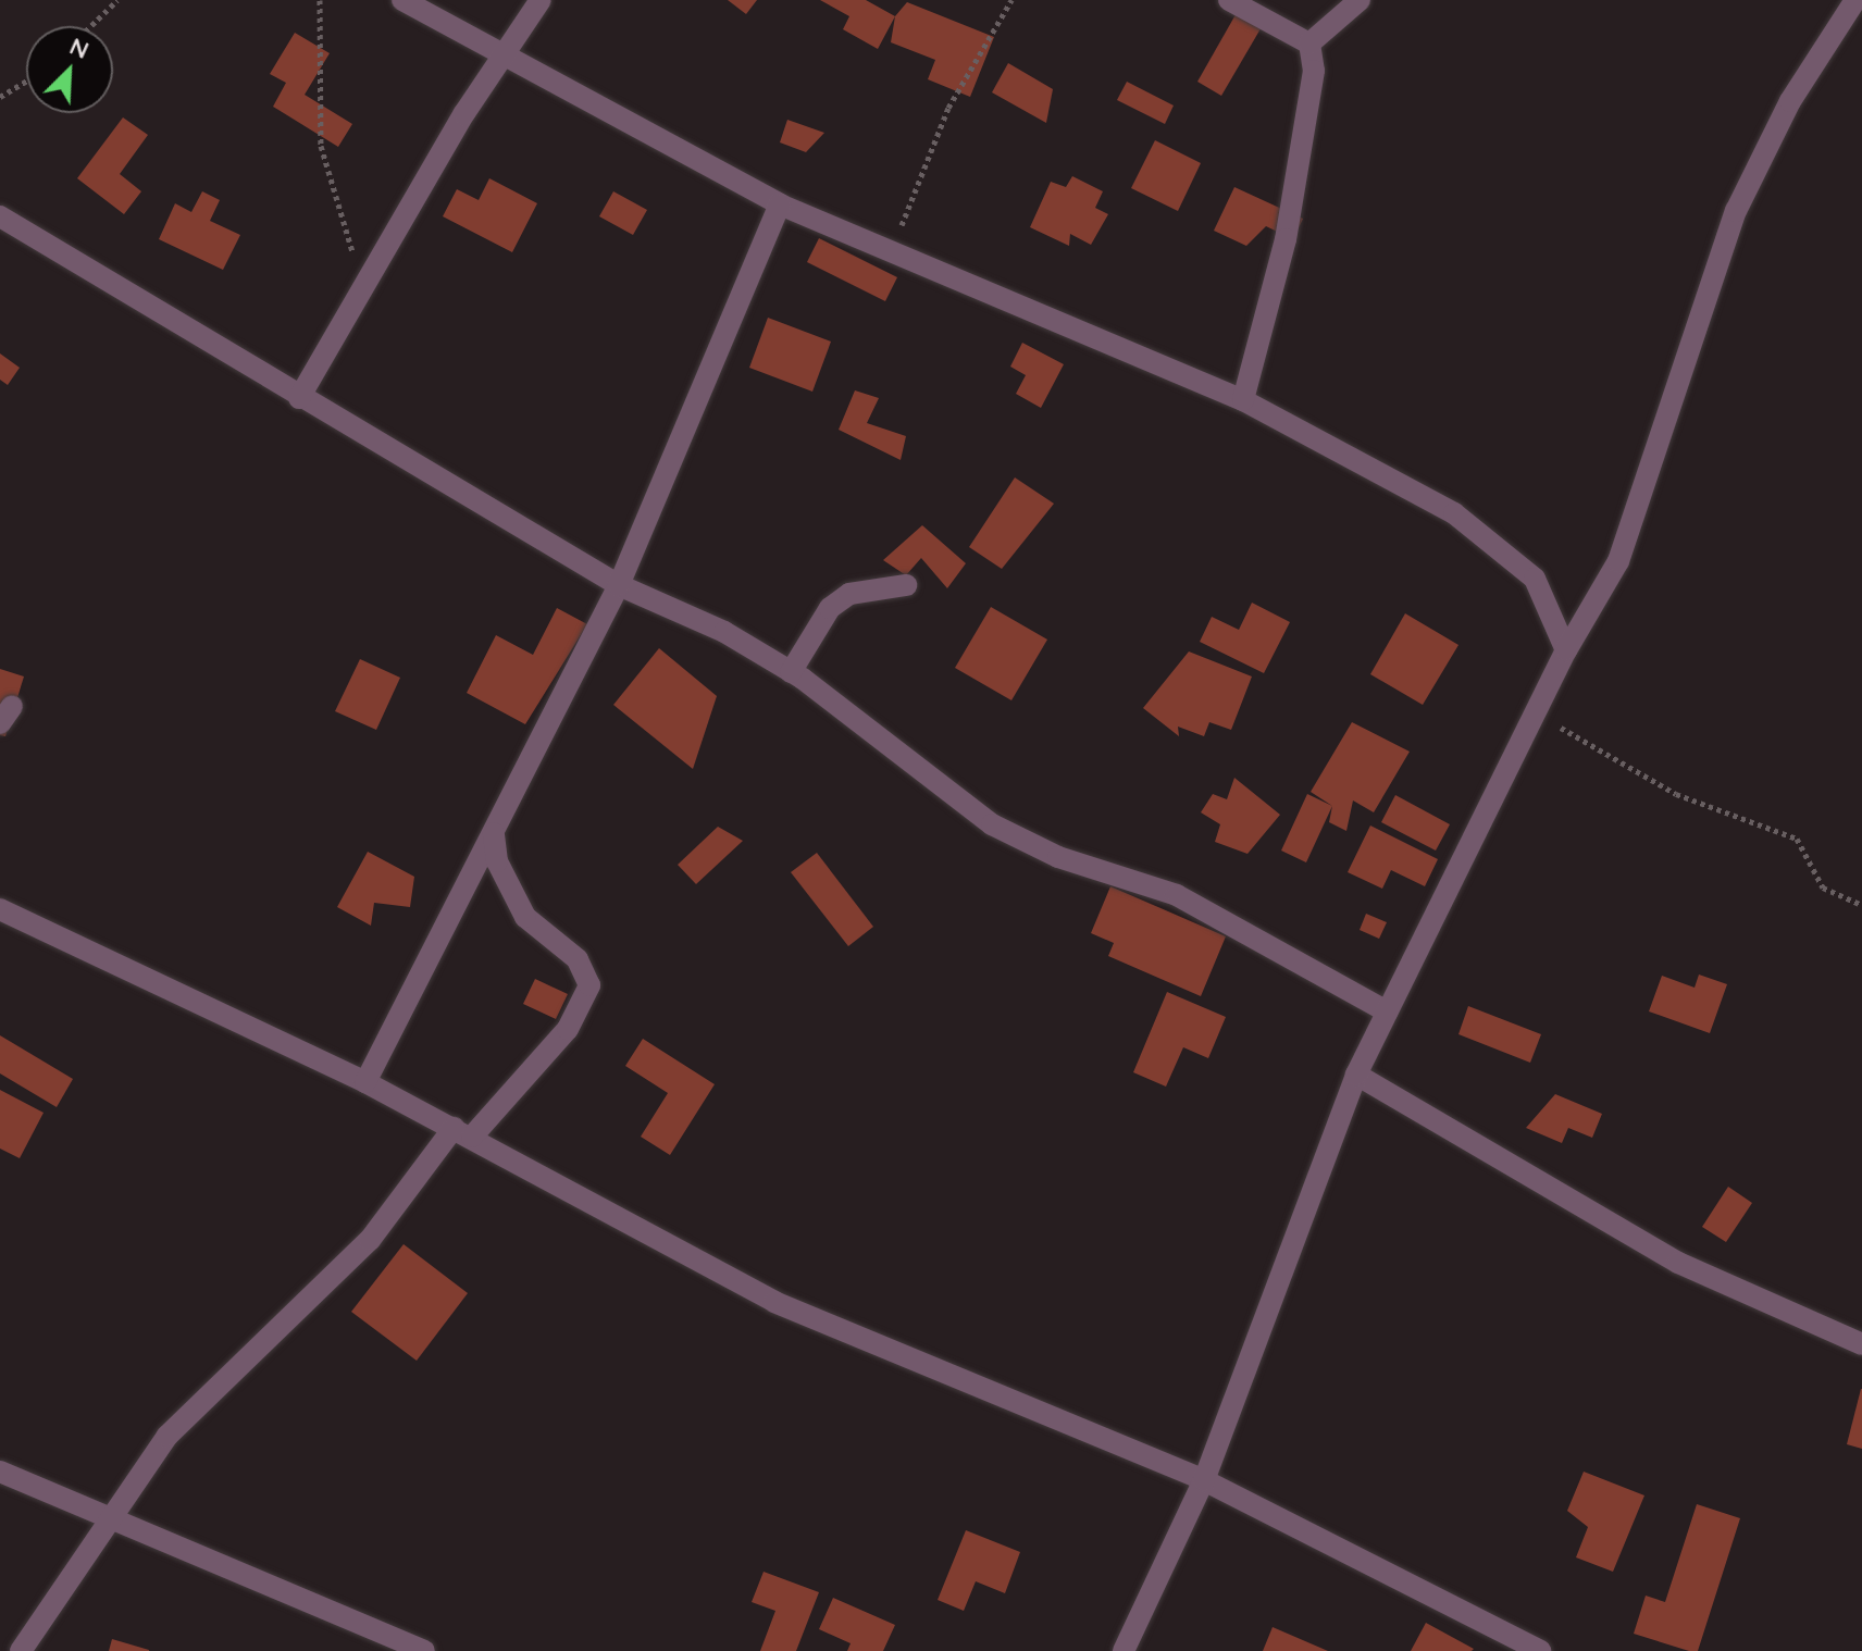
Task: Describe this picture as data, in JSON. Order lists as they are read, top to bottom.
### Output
{
  "north": "top right"
}
